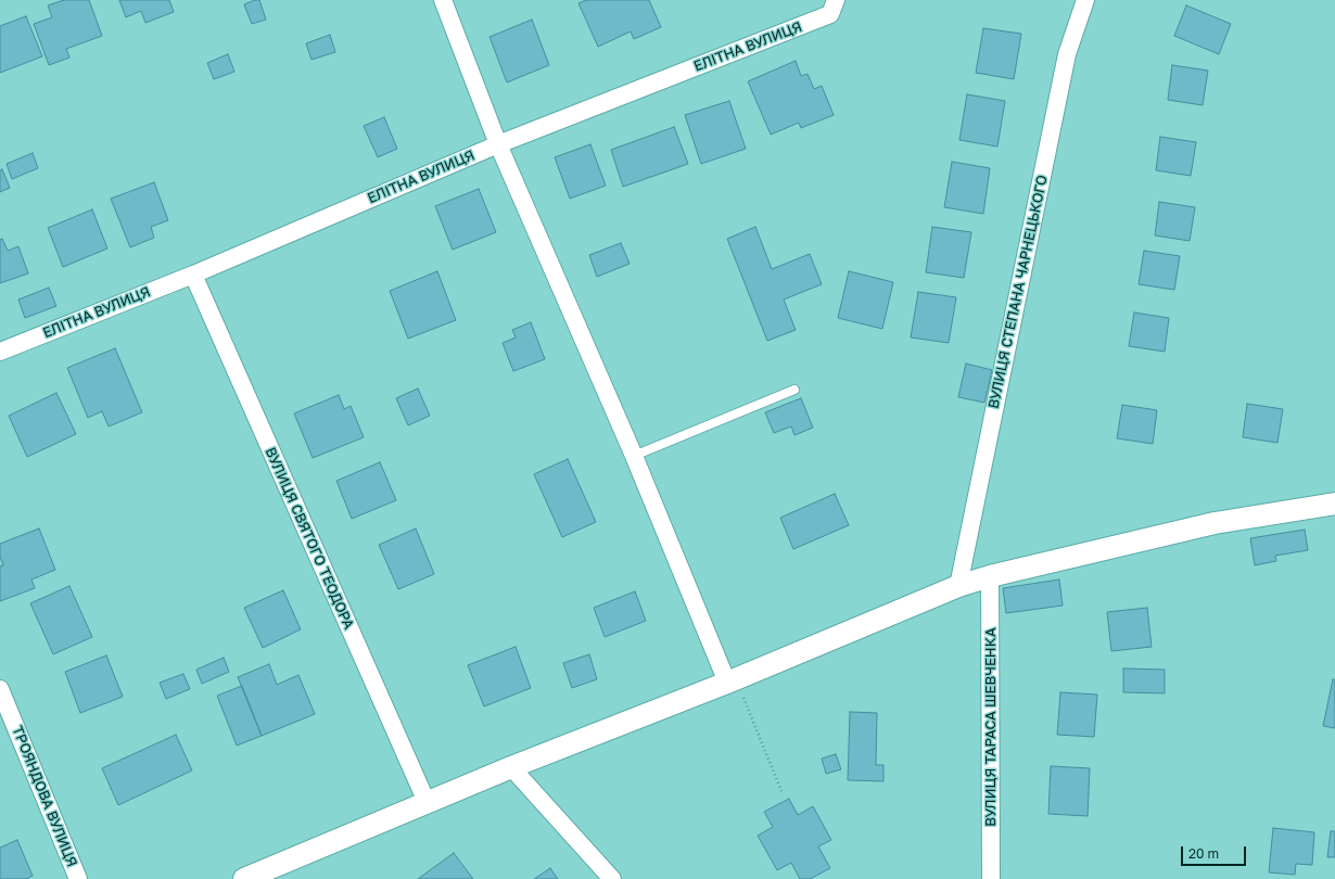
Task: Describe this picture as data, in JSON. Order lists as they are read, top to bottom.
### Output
{
  "streets": {
    "street": [
      "ЕЛІТНА ВУЛИЦЯ",
      "ВУЛИЦЯ СТЕПАНА ЧАРНЕЦЬКОГО",
      "ВУЛИЦЯ СВЯТОГО ТЕОДОРА",
      "ВУЛИЦЯ ТАРАСА ШЕВЧЕНКА",
      "ТРОЯНДОВА ВУЛИЦЯ"
    ]
  },
  "crossings": [
    ["ЕЛІТНА ВУЛИЦЯ", "ВУЛИЦЯ СВЯТОГО ТЕОДОРА"]
  ],
  "scale_bar": "20 m"
}
